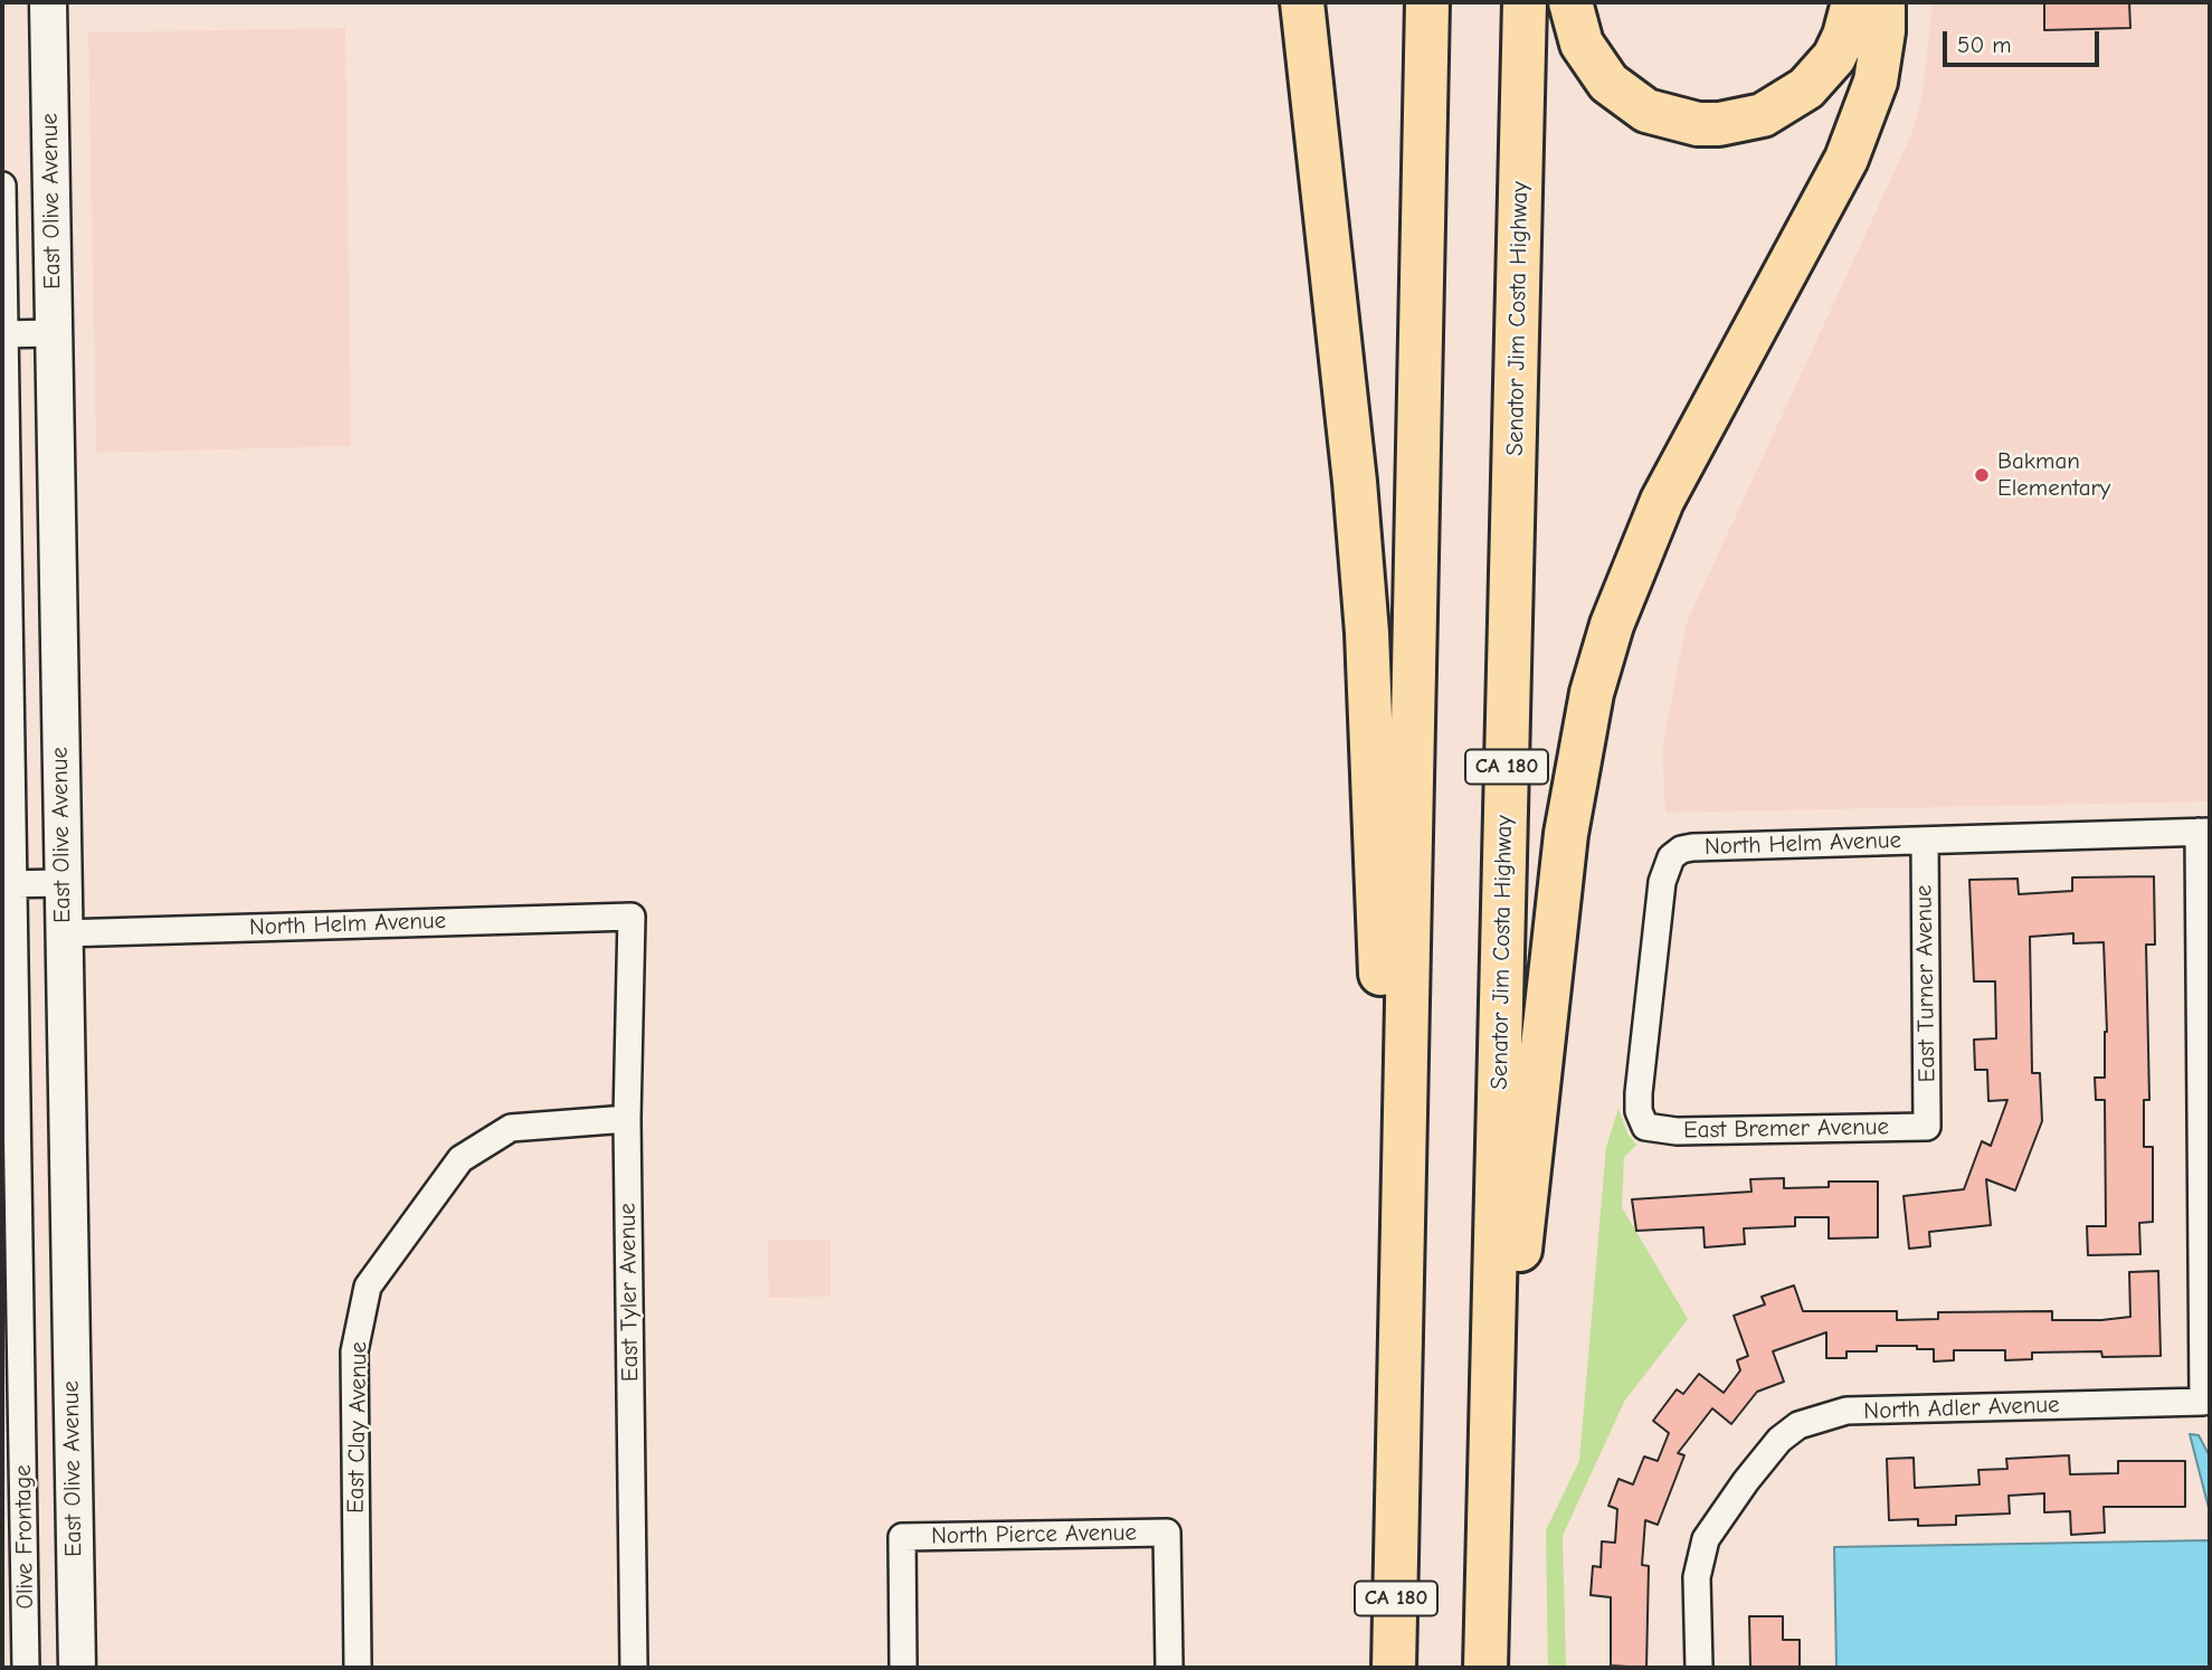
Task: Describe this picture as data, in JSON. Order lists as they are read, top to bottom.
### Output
{
  "streets": {
    "highway": ["Senator Jim Costa Highway", "CA 180"],
    "main road": ["East Olive Avenue"],
    "street": [
      "North Helm Avenue",
      "East Turner Avenue",
      "East Bremer Avenue",
      "East Tyler Avenue",
      "North Adler Avenue",
      "East Clay Avenue",
      "North Pierce Avenue",
      "Olive Frontage"
    ]
  },
  "crossings": [
    ["East Olive Avenue", "North Helm Avenue"],
    ["North Helm Avenue", "East Turner Avenue"],
    ["North Helm Avenue", "East Bremer Avenue"],
    ["North Helm Avenue", "East Tyler Avenue"],
    ["North Helm Avenue", "North Adler Avenue"],
    ["East Turner Avenue", "East Bremer Avenue"],
    ["East Tyler Avenue", "East Clay Avenue"]
  ],
  "places": ["Bakman Elementary"],
  "scale_bar": "50 m"
}
